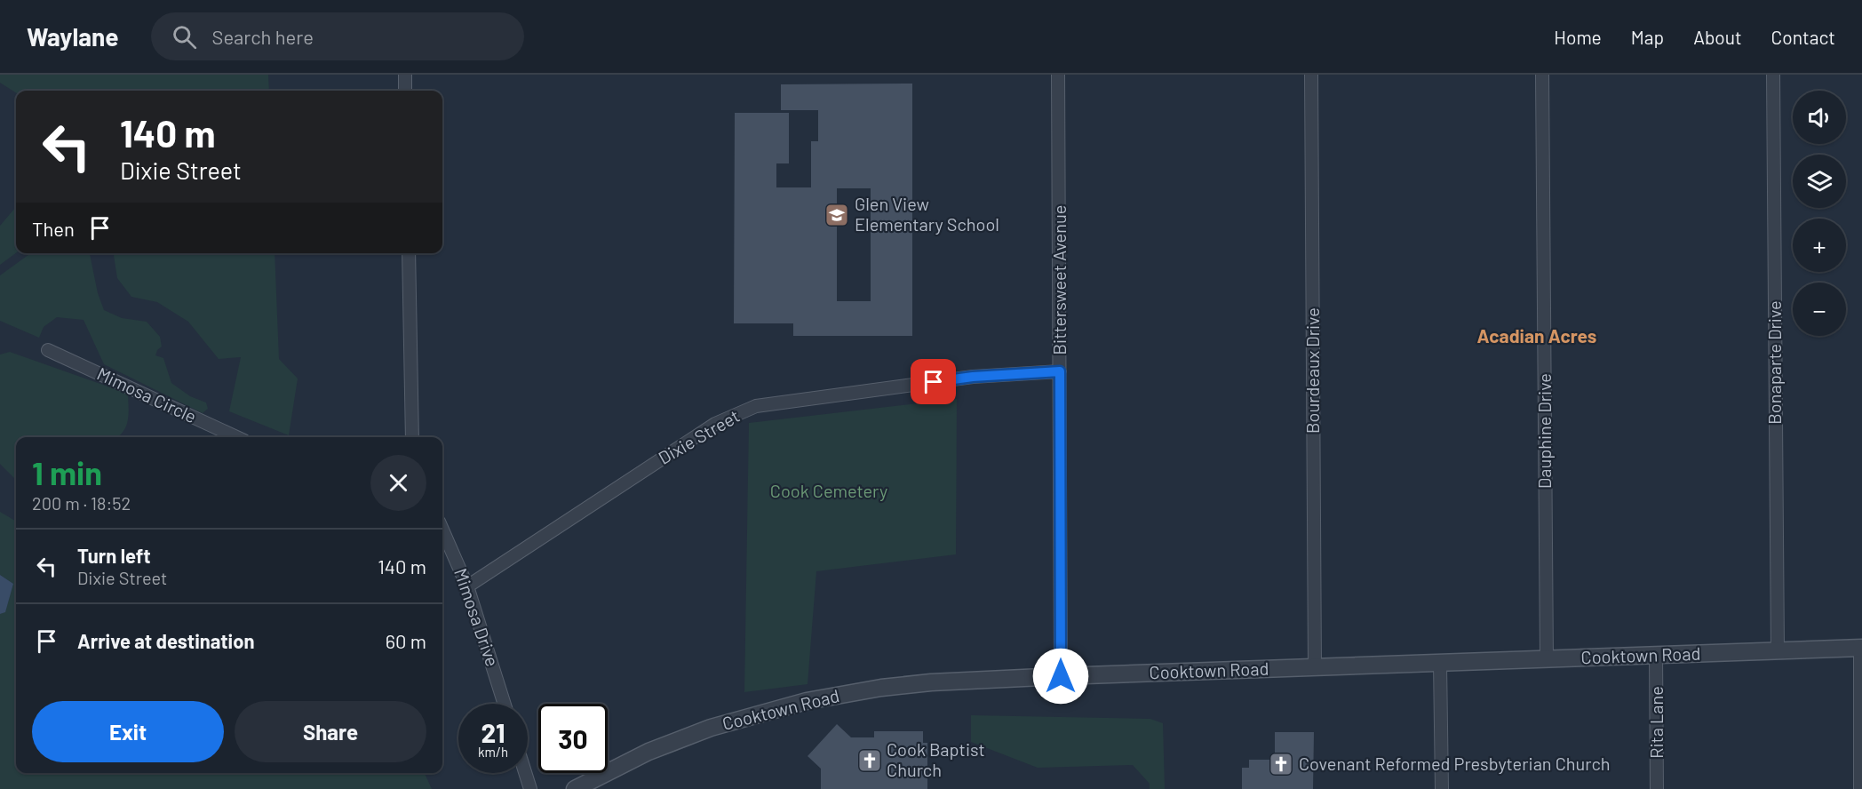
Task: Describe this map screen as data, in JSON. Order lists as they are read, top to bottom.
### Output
{
  "streets": {
    "street": [
      "Bittersweet Avenue",
      "Bonaparte Drive",
      "Bourdeaux Drive",
      "Mimosa Circle",
      "Dauphine Drive",
      "Dixie Street",
      "Mimosa Drive",
      "Cooktown Road",
      "Rita Lane"
    ]
  },
  "crossings": [
    ["Bittersweet Avenue", "Dixie Street"],
    ["Bittersweet Avenue", "Cooktown Road"],
    ["Bonaparte Drive", "Cooktown Road"],
    ["Bourdeaux Drive", "Cooktown Road"],
    ["Dauphine Drive", "Cooktown Road"],
    ["Dixie Street", "Mimosa Drive"],
    ["Cooktown Road", "Rita Lane"]
  ],
  "districts": ["Acadian Acres"],
  "parks": ["Cook Cemetery"],
  "places": {
    "school or university": ["Glen View Elementary School"],
    "church": ["Cook Baptist Church", "Covenant Reformed Presbyterian Church"]
  },
  "page": {
    "header": "Waylane",
    "search": "Search here",
    "nav": [
      "Home",
      "Map",
      "About",
      "Contact"
    ],
    "map_buttons": ["+", "−"],
    "turn": ["140 m", "Dixie Street"],
    "then": "Then",
    "heading": ["1 min", "200 m · 18:52"],
    "list": [
      {
        "name": "Turn left",
        "note": "Dixie Street",
        "value": "140 m"
      },
      {
        "name": "Arrive at destination",
        "value": "60 m"
      }
    ],
    "buttons": ["Exit", "Share"],
    "speed": "21 km/h",
    "limit": "30"
  }
}
